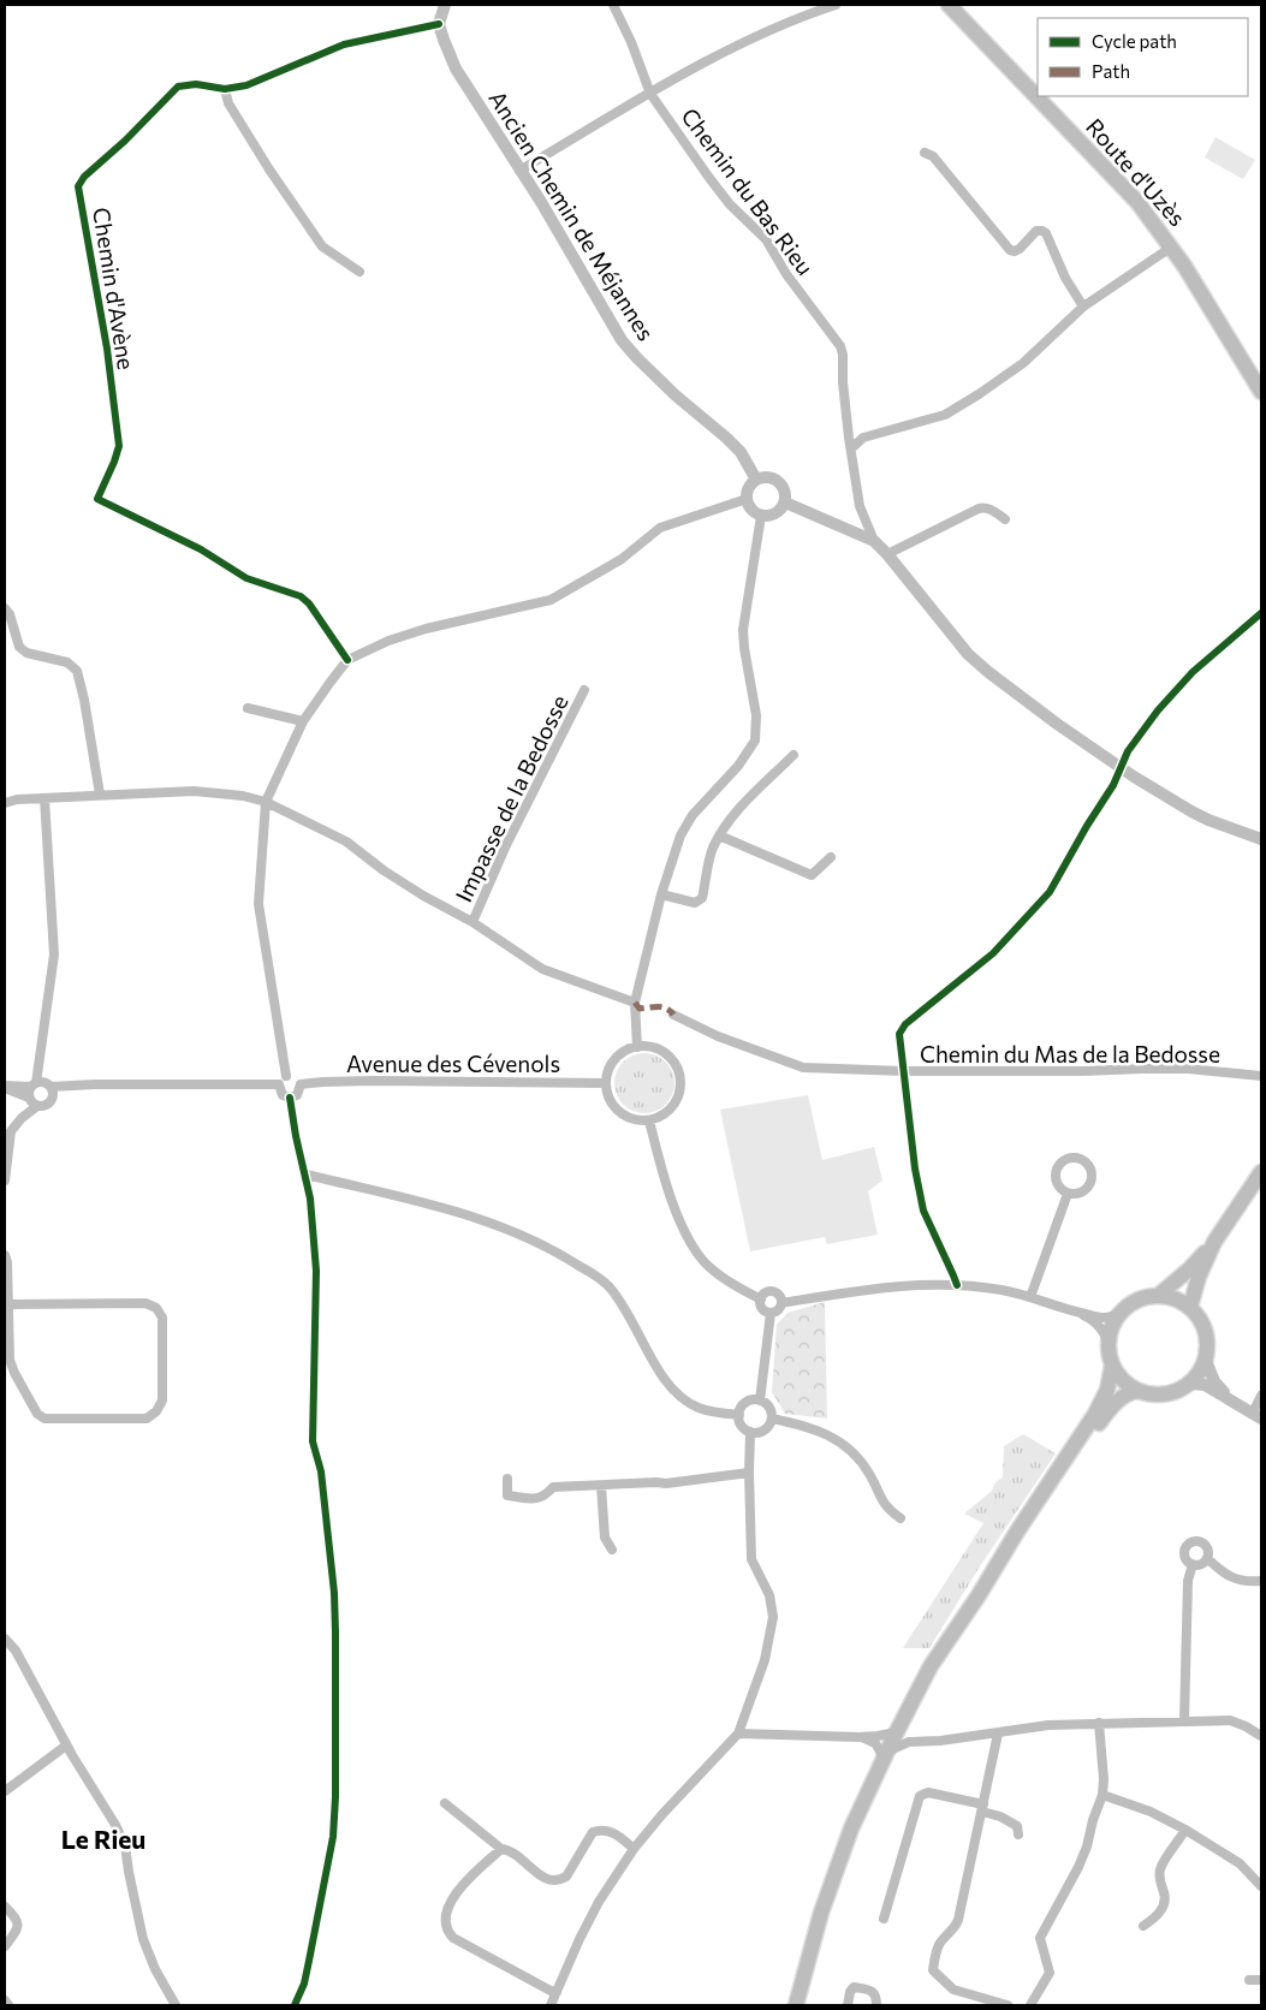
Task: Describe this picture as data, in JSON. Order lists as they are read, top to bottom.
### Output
{
  "streets": {
    "main road": ["Route d'Uzès"],
    "street": [
      "Chemin du Bas Rieu",
      "Ancien Chemin de Méjannes",
      "Chemin d'Avène",
      "Impasse de la Bedosse",
      "Chemin du Mas de la Bedosse",
      "Avenue des Cévenols"
    ]
  },
  "crossings": [
    ["Ancien Chemin de Méjannes", "Chemin d'Avène"]
  ],
  "districts": ["Le Rieu"],
  "legend": ["Cycle path", "Path"]
}
